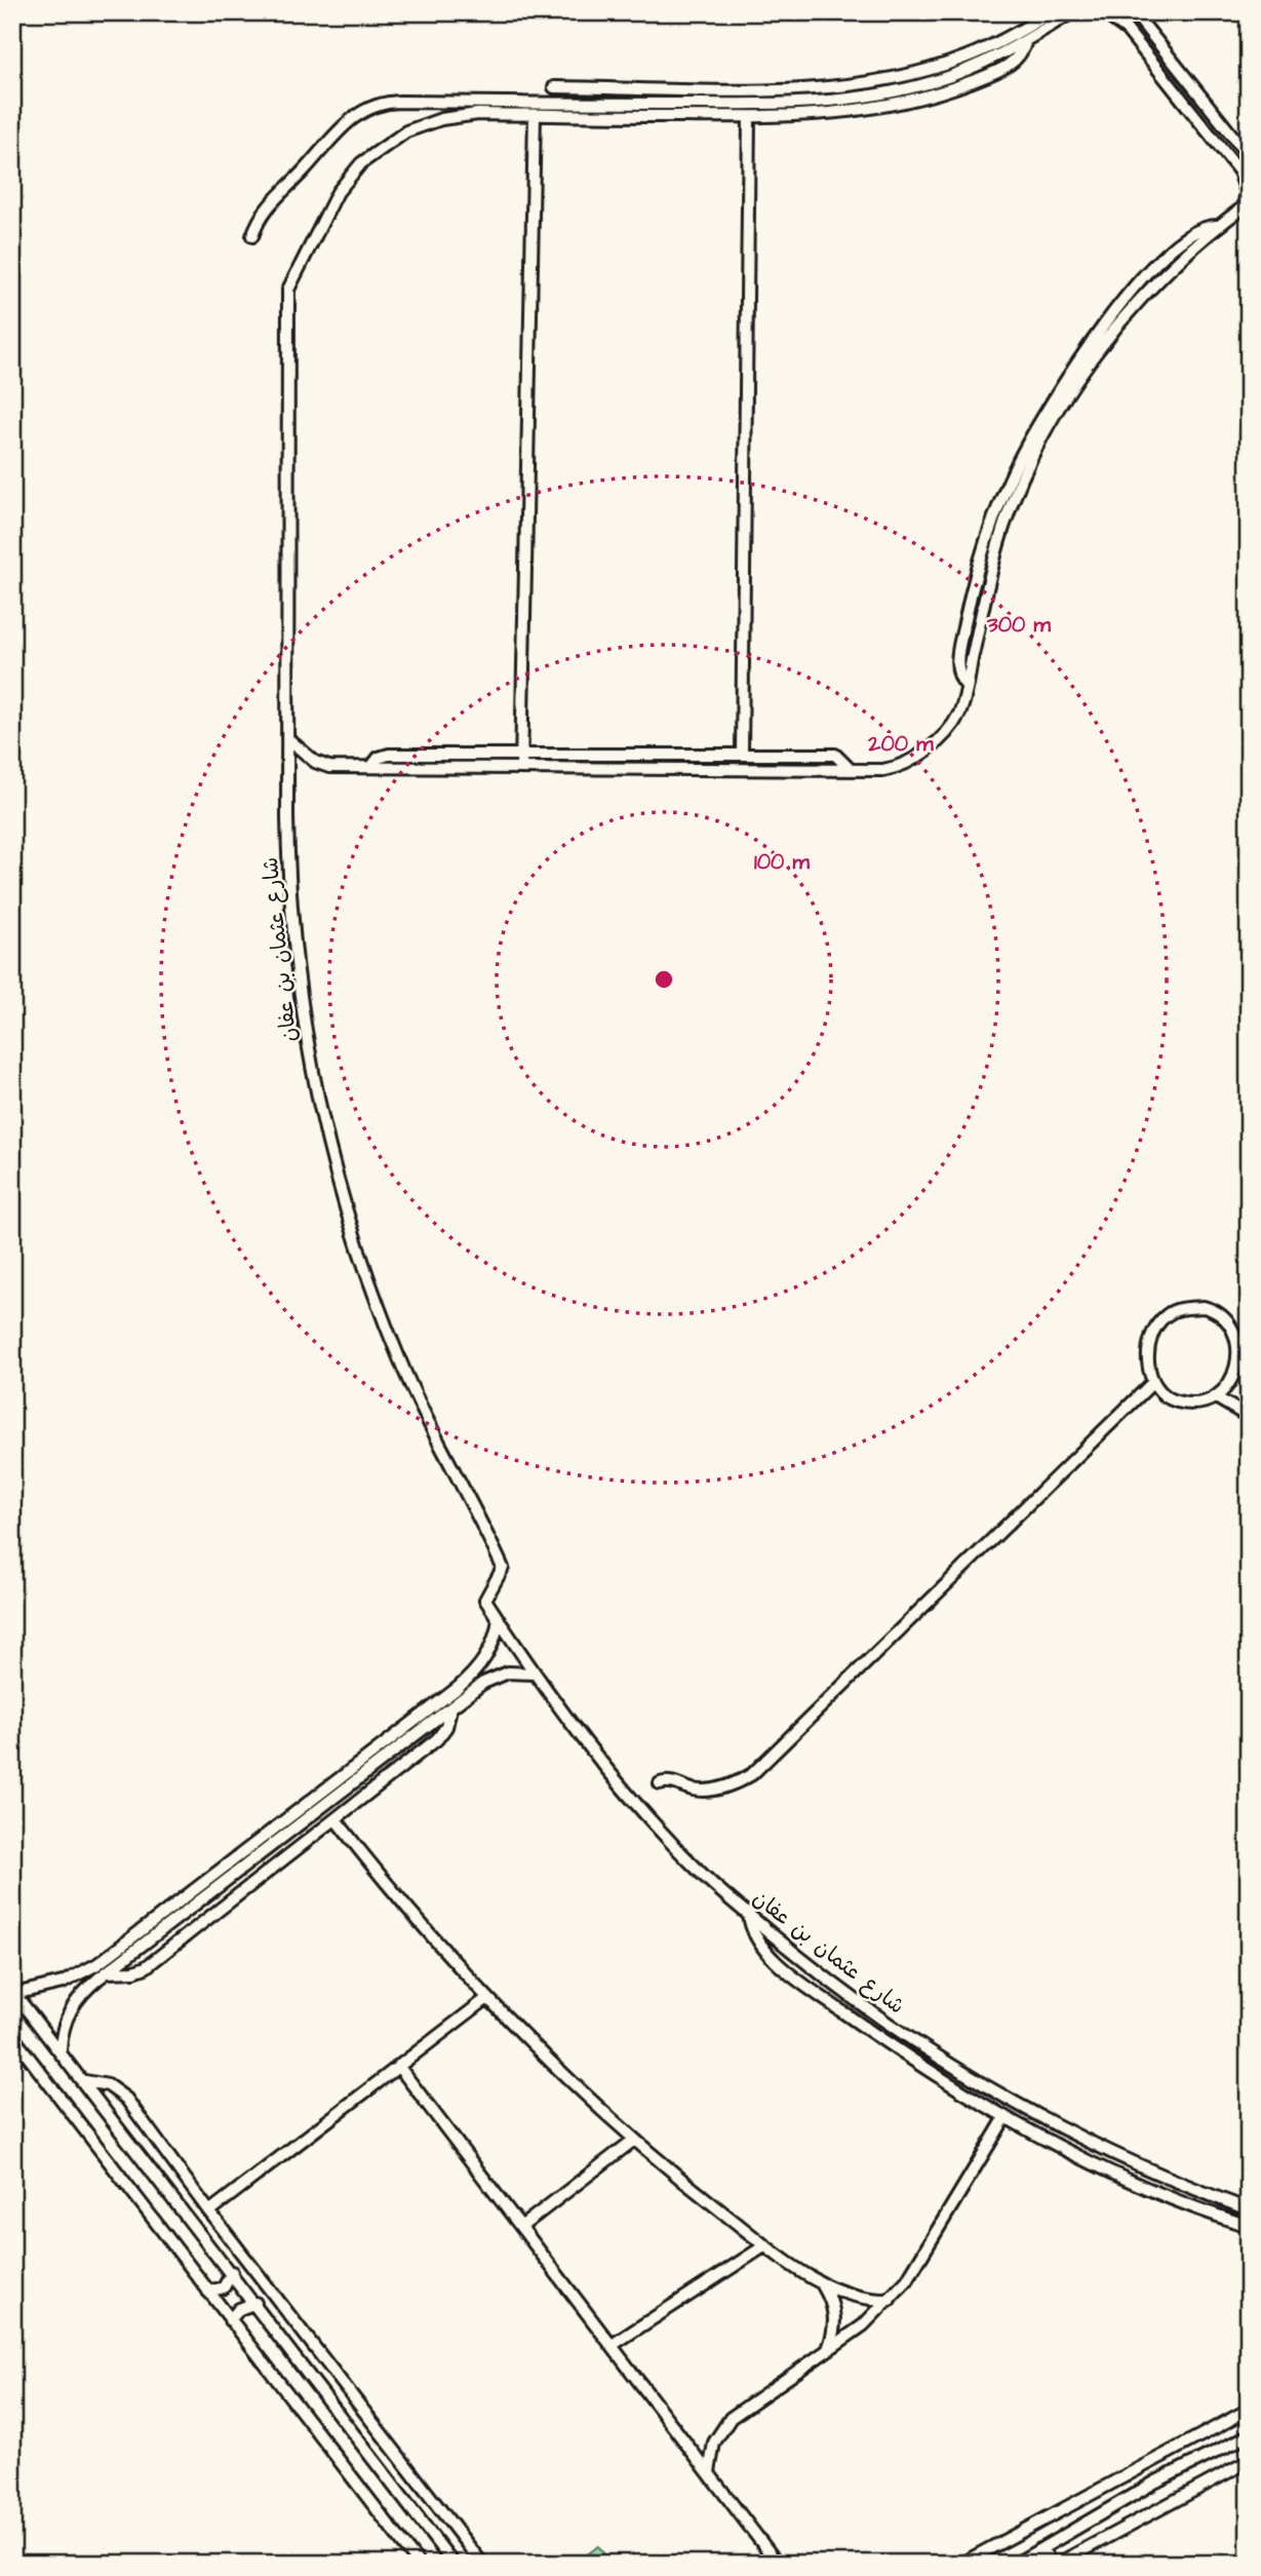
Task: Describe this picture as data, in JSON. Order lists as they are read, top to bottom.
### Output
{
  "streets": {
    "street": ["شارع عثمان بن عفان"]
  },
  "rings": ["300 m", "200 m", "100 m"]
}
